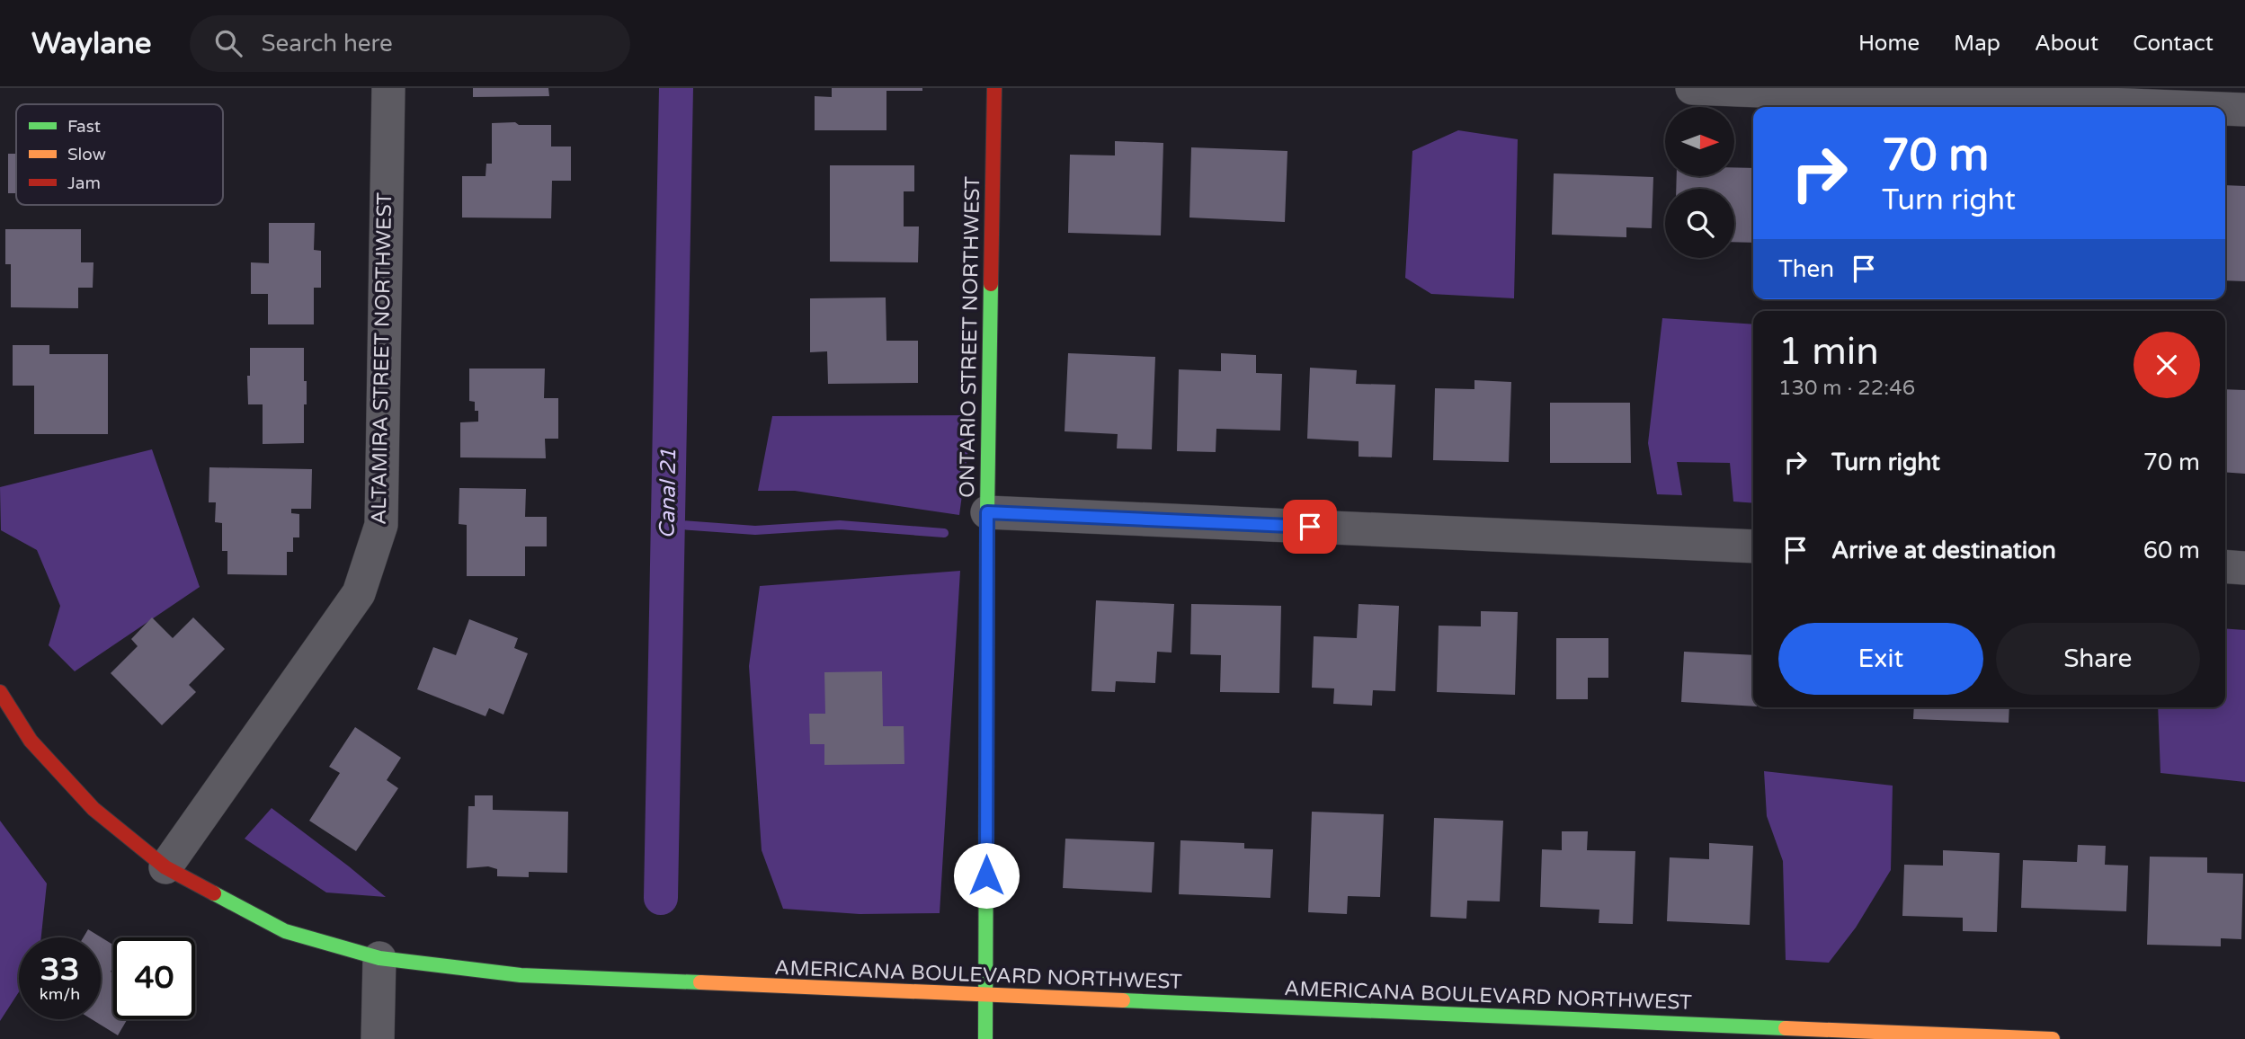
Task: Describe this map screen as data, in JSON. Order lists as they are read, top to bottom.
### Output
{
  "streets": {
    "street": ["ONTARIO STREET NORTHWEST", "ALTAMIRA STREET NORTHWEST", "AMERICANA BOULEVARD NORTHWEST"]
  },
  "crossings": [
    ["ONTARIO STREET NORTHWEST", "AMERICANA BOULEVARD NORTHWEST"],
    ["ALTAMIRA STREET NORTHWEST", "AMERICANA BOULEVARD NORTHWEST"]
  ],
  "water": ["Canal 21"],
  "legend": ["Fast", "Slow", "Jam"],
  "north": "right",
  "page": {
    "header": "Waylane",
    "search": "Search here",
    "nav": [
      "Home",
      "Map",
      "About",
      "Contact"
    ],
    "turn": ["70 m", "Turn right"],
    "then": "Then",
    "heading": ["1 min", "130 m · 22:46"],
    "list": [
      {
        "name": "Turn right",
        "value": "70 m"
      },
      {
        "name": "Arrive at destination",
        "value": "60 m"
      }
    ],
    "buttons": ["Exit", "Share"],
    "speed": "33 km/h",
    "limit": "40"
  }
}
